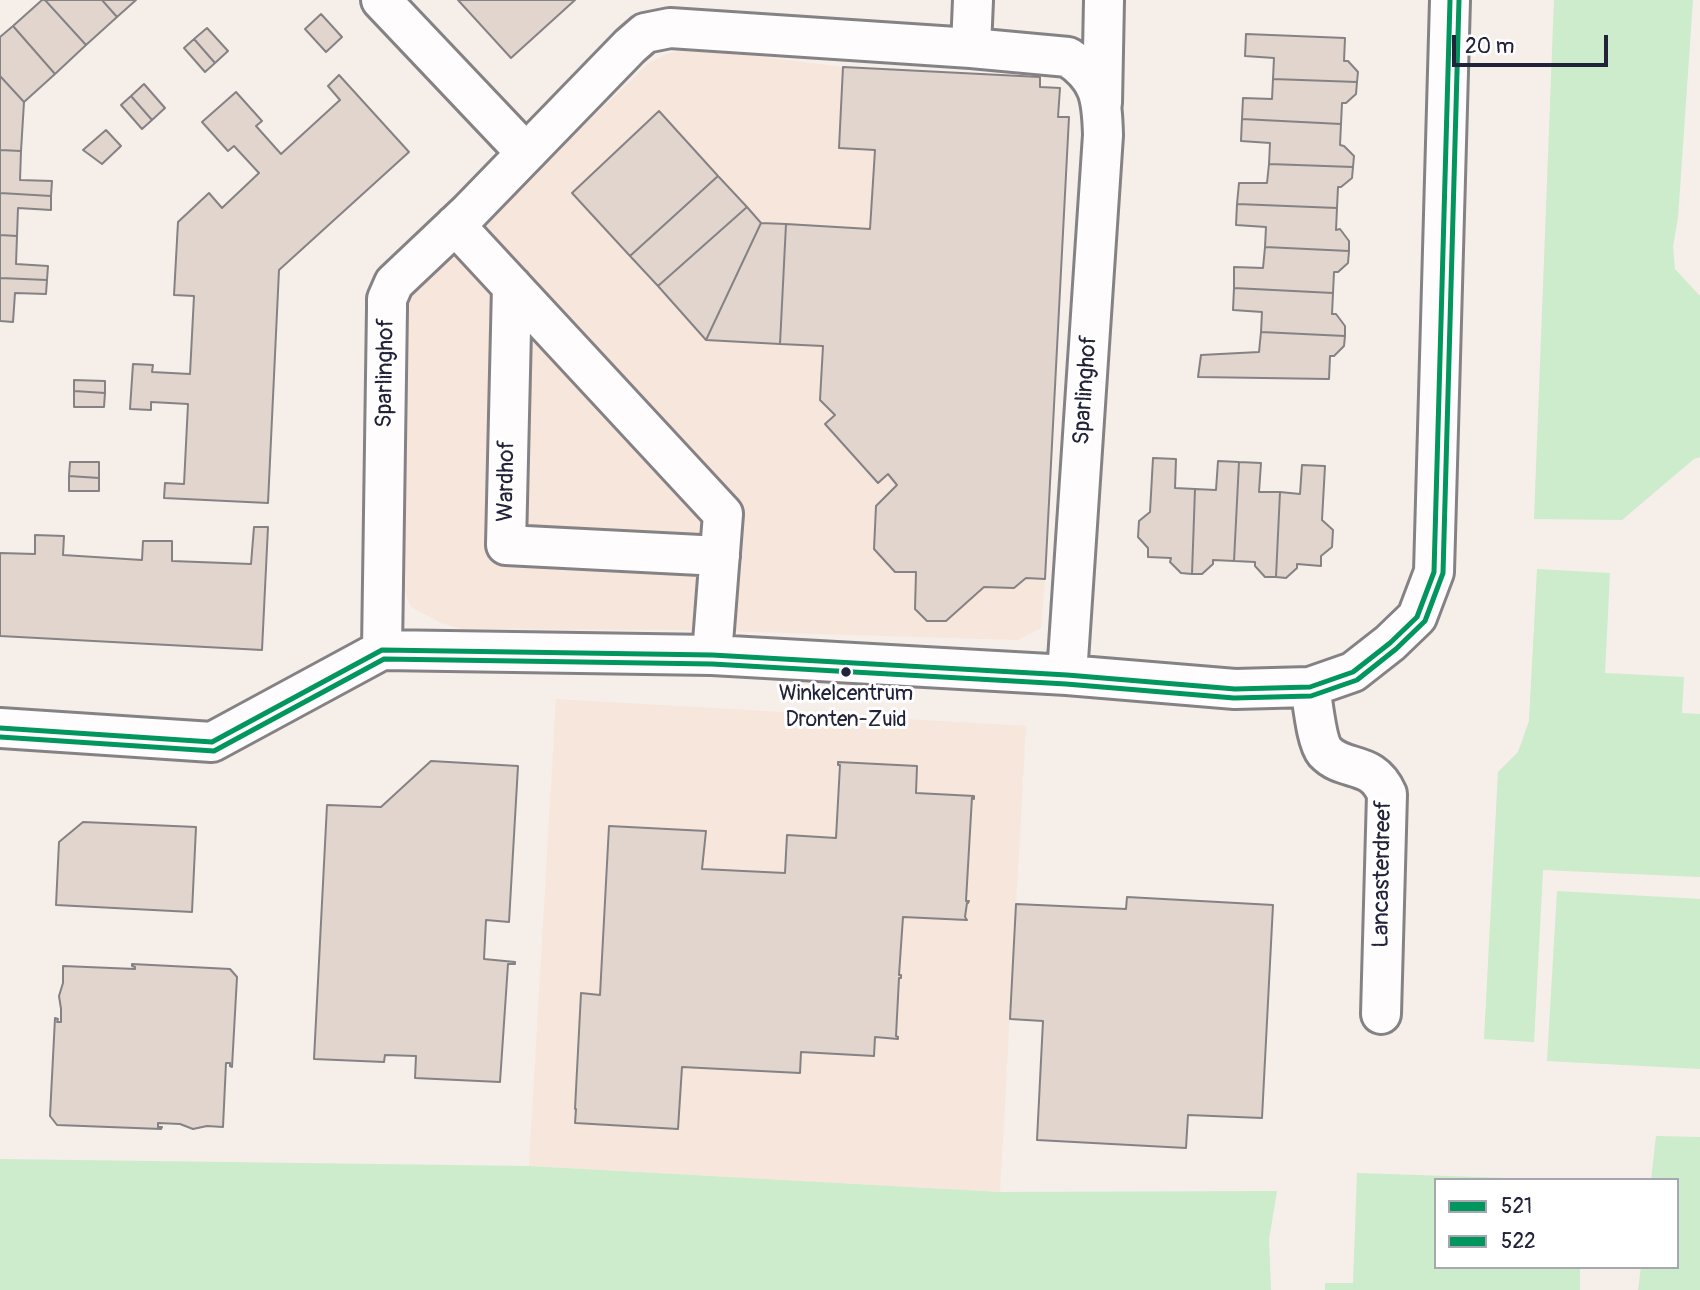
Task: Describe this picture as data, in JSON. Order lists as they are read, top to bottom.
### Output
{
  "streets": {
    "street": ["Sparlinghof", "Wardhof", "Lancasterdreef"]
  },
  "places": ["Winkelcentrum Dronten-Zuid"],
  "lines": ["transit line 521", "transit line 522"],
  "legend": ["521", "522"],
  "scale_bar": "20 m"
}
